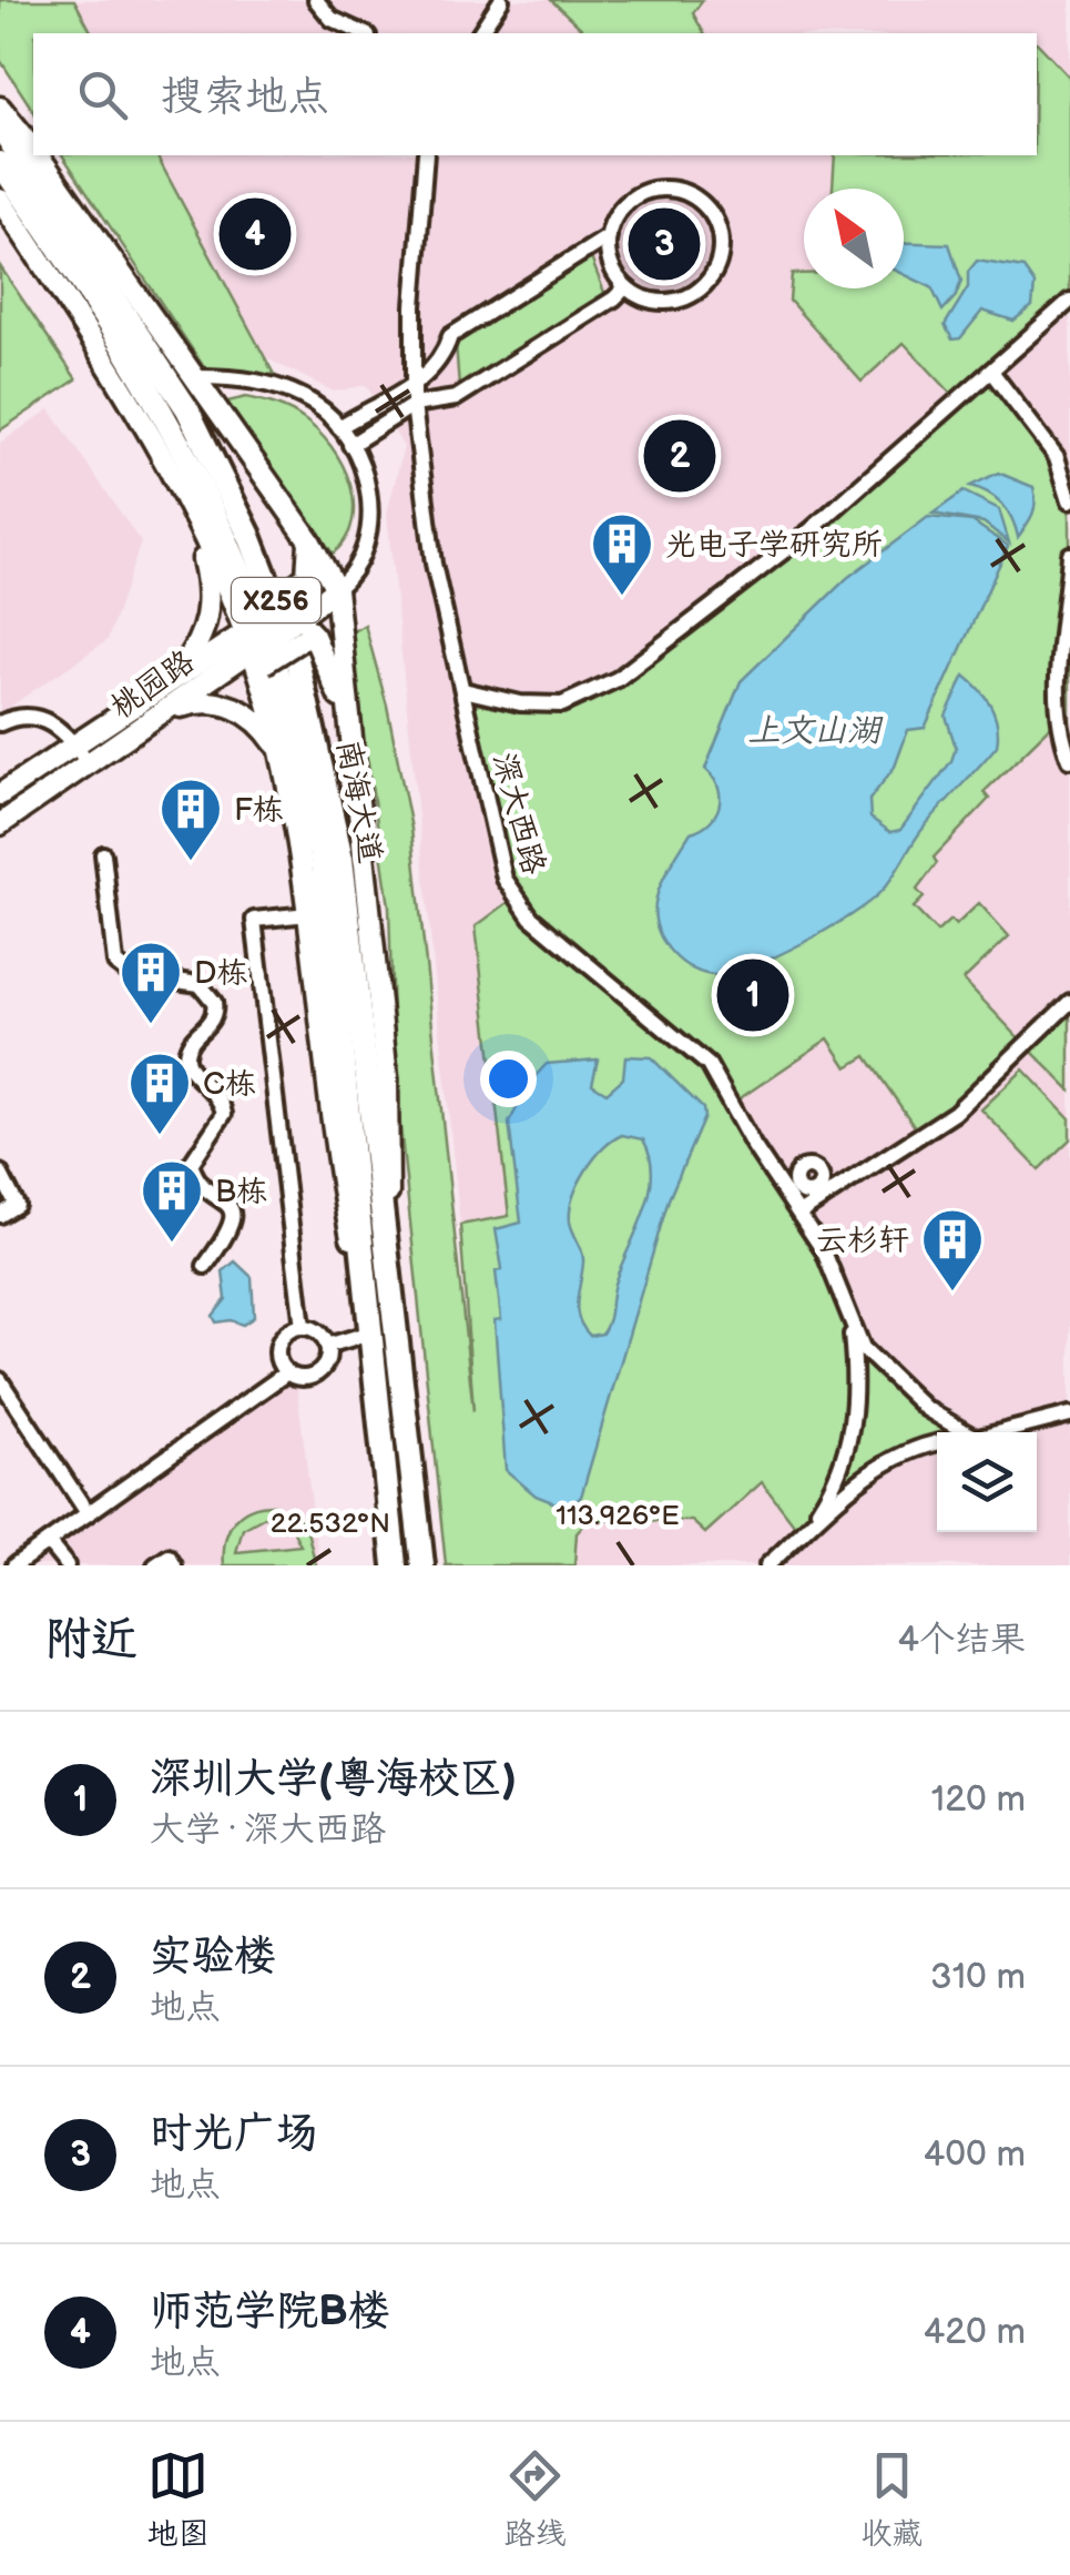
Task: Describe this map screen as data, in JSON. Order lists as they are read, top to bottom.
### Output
{
  "streets": {
    "main road": ["X256", "桃园路", "南海大道"],
    "street": ["深大西路"]
  },
  "water": ["上文山湖"],
  "places": {
    "building": [
      "光电子学研究所",
      "F栋",
      "D栋",
      "C栋",
      "B栋",
      "云杉轩"
    ]
  },
  "north": "top left",
  "page": {
    "search": "搜索地点",
    "pins": [
      "4",
      "3",
      "2",
      "1"
    ],
    "heading": ["附近", "4个结果"],
    "list": [
      {
        "mark": "1",
        "name": "深圳大学(粤海校区)",
        "note": "大学 · 深大西路",
        "value": "120 m"
      },
      {
        "mark": "2",
        "name": "实验楼",
        "note": "地点",
        "value": "310 m"
      },
      {
        "mark": "3",
        "name": "时光广场",
        "note": "地点",
        "value": "400 m"
      },
      {
        "mark": "4",
        "name": "师范学院B楼",
        "note": "地点",
        "value": "420 m"
      }
    ],
    "nav": ["地图", "路线", "收藏"]
  },
  "coordinates": ["113.926°E", "22.532°N"]
}
